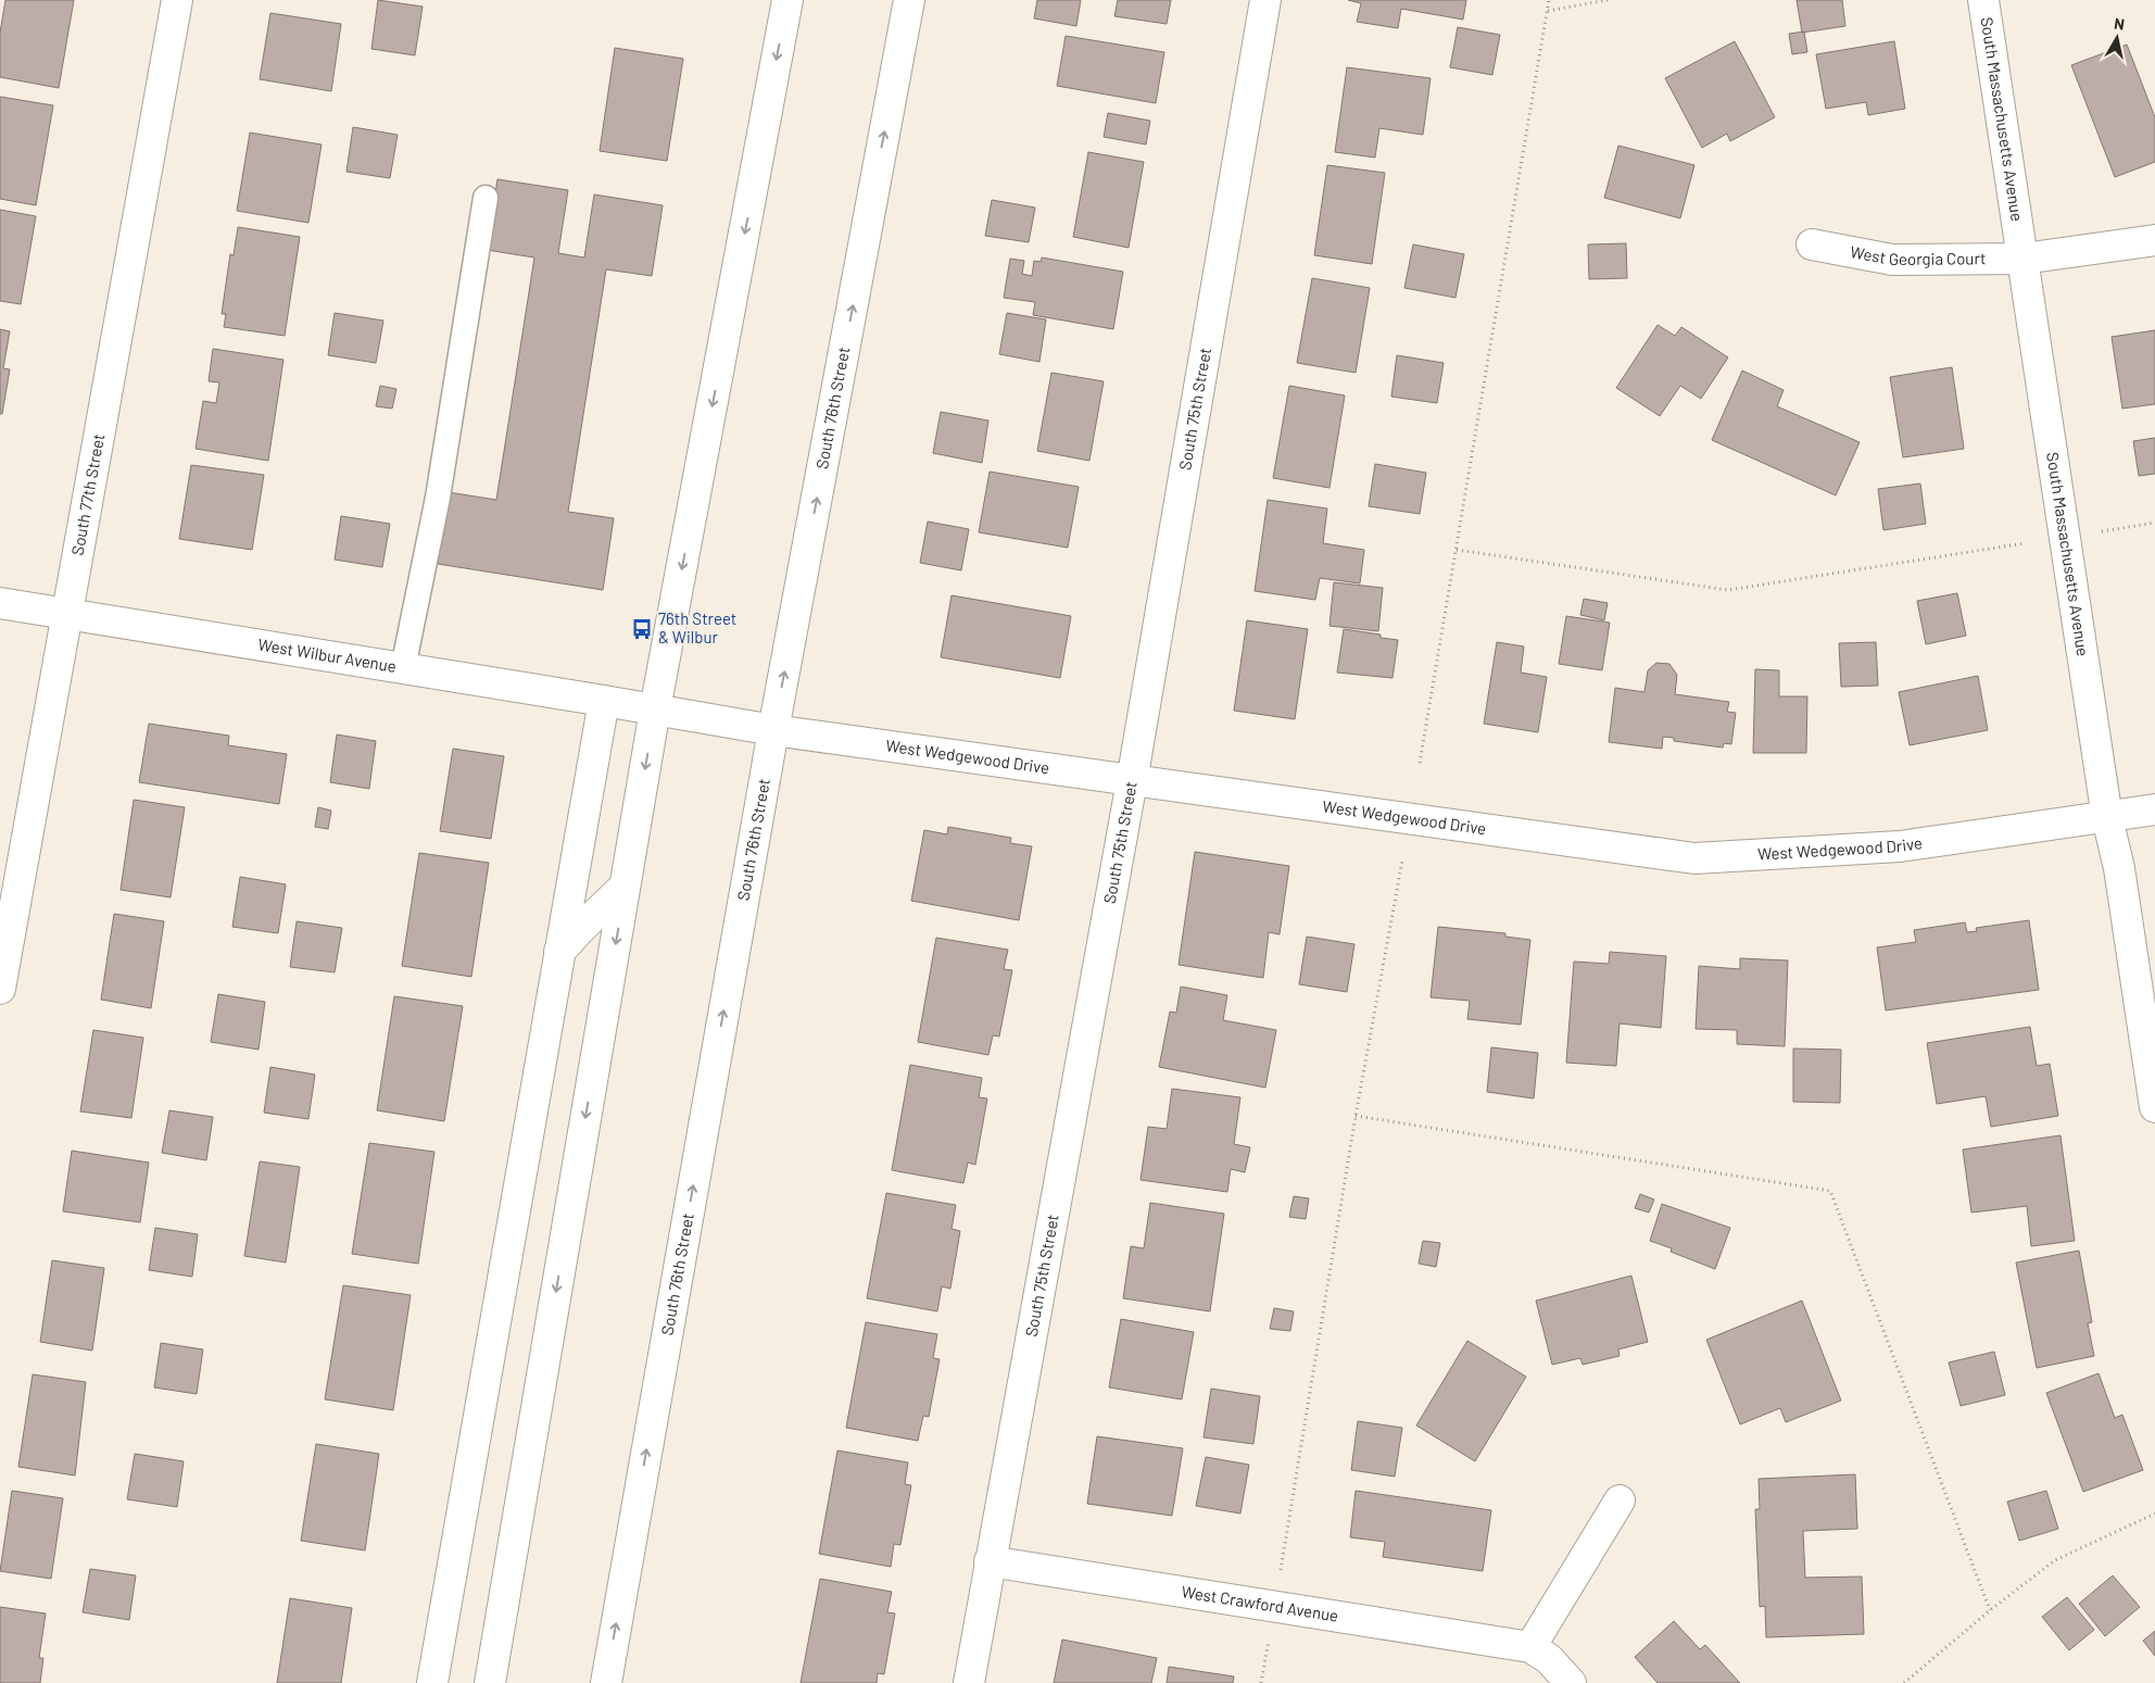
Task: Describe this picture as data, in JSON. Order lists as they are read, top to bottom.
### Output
{
  "streets": {
    "street": [
      "South Massachusetts Avenue",
      "West Georgia Court",
      "South 76th Street",
      "South 75th Street",
      "South 77th Street",
      "West Wilbur Avenue",
      "West Wedgewood Drive",
      "West Crawford Avenue"
    ]
  },
  "crossings": [
    ["South Massachusetts Avenue", "West Georgia Court"],
    ["South Massachusetts Avenue", "West Wedgewood Drive"],
    ["South 76th Street", "West Wedgewood Drive"],
    ["South 75th Street", "West Wedgewood Drive"],
    ["South 75th Street", "West Crawford Avenue"],
    ["South 77th Street", "West Wilbur Avenue"],
    ["West Wilbur Avenue", "West Wedgewood Drive"]
  ],
  "places": {
    "bus stop": ["76th Street & Wilbur"]
  },
  "north": "top"
}
